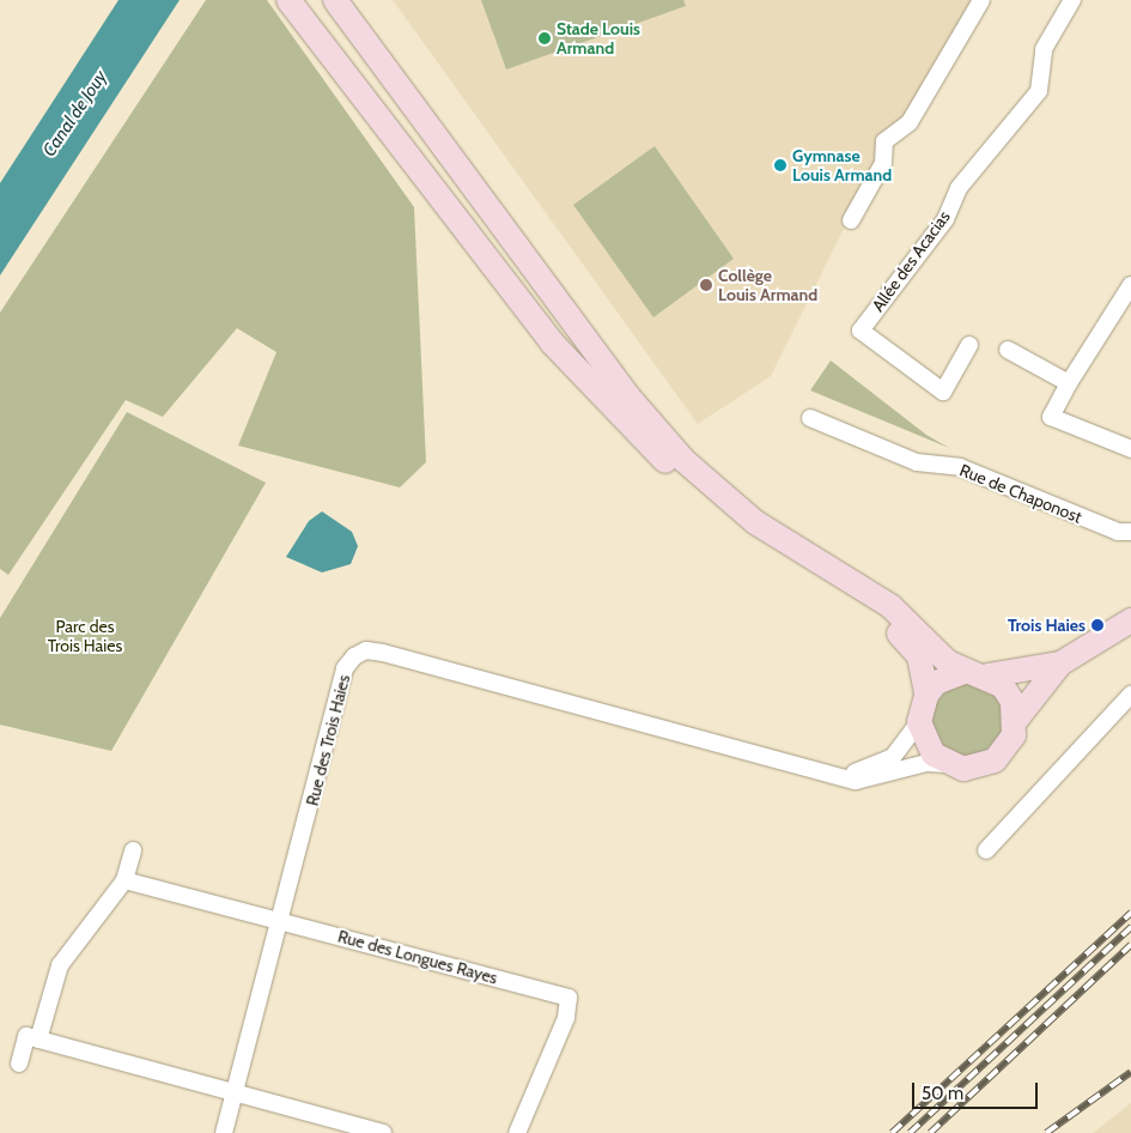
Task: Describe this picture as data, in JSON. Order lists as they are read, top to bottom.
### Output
{
  "streets": {
    "street": [
      "Allée des Acacias",
      "Rue de Chaponost",
      "Rue des Trois Haies",
      "Rue des Longues Rayes"
    ]
  },
  "crossings": [
    ["Rue des Trois Haies", "Rue des Longues Rayes"]
  ],
  "water": ["Canal de Jouy"],
  "parks": ["Parc des Trois Haies"],
  "places": [
    "Stade Louis Armand",
    "Gymnase Louis Armand",
    "Collège Louis Armand",
    "Trois Haies"
  ],
  "scale_bar": "50 m"
}
